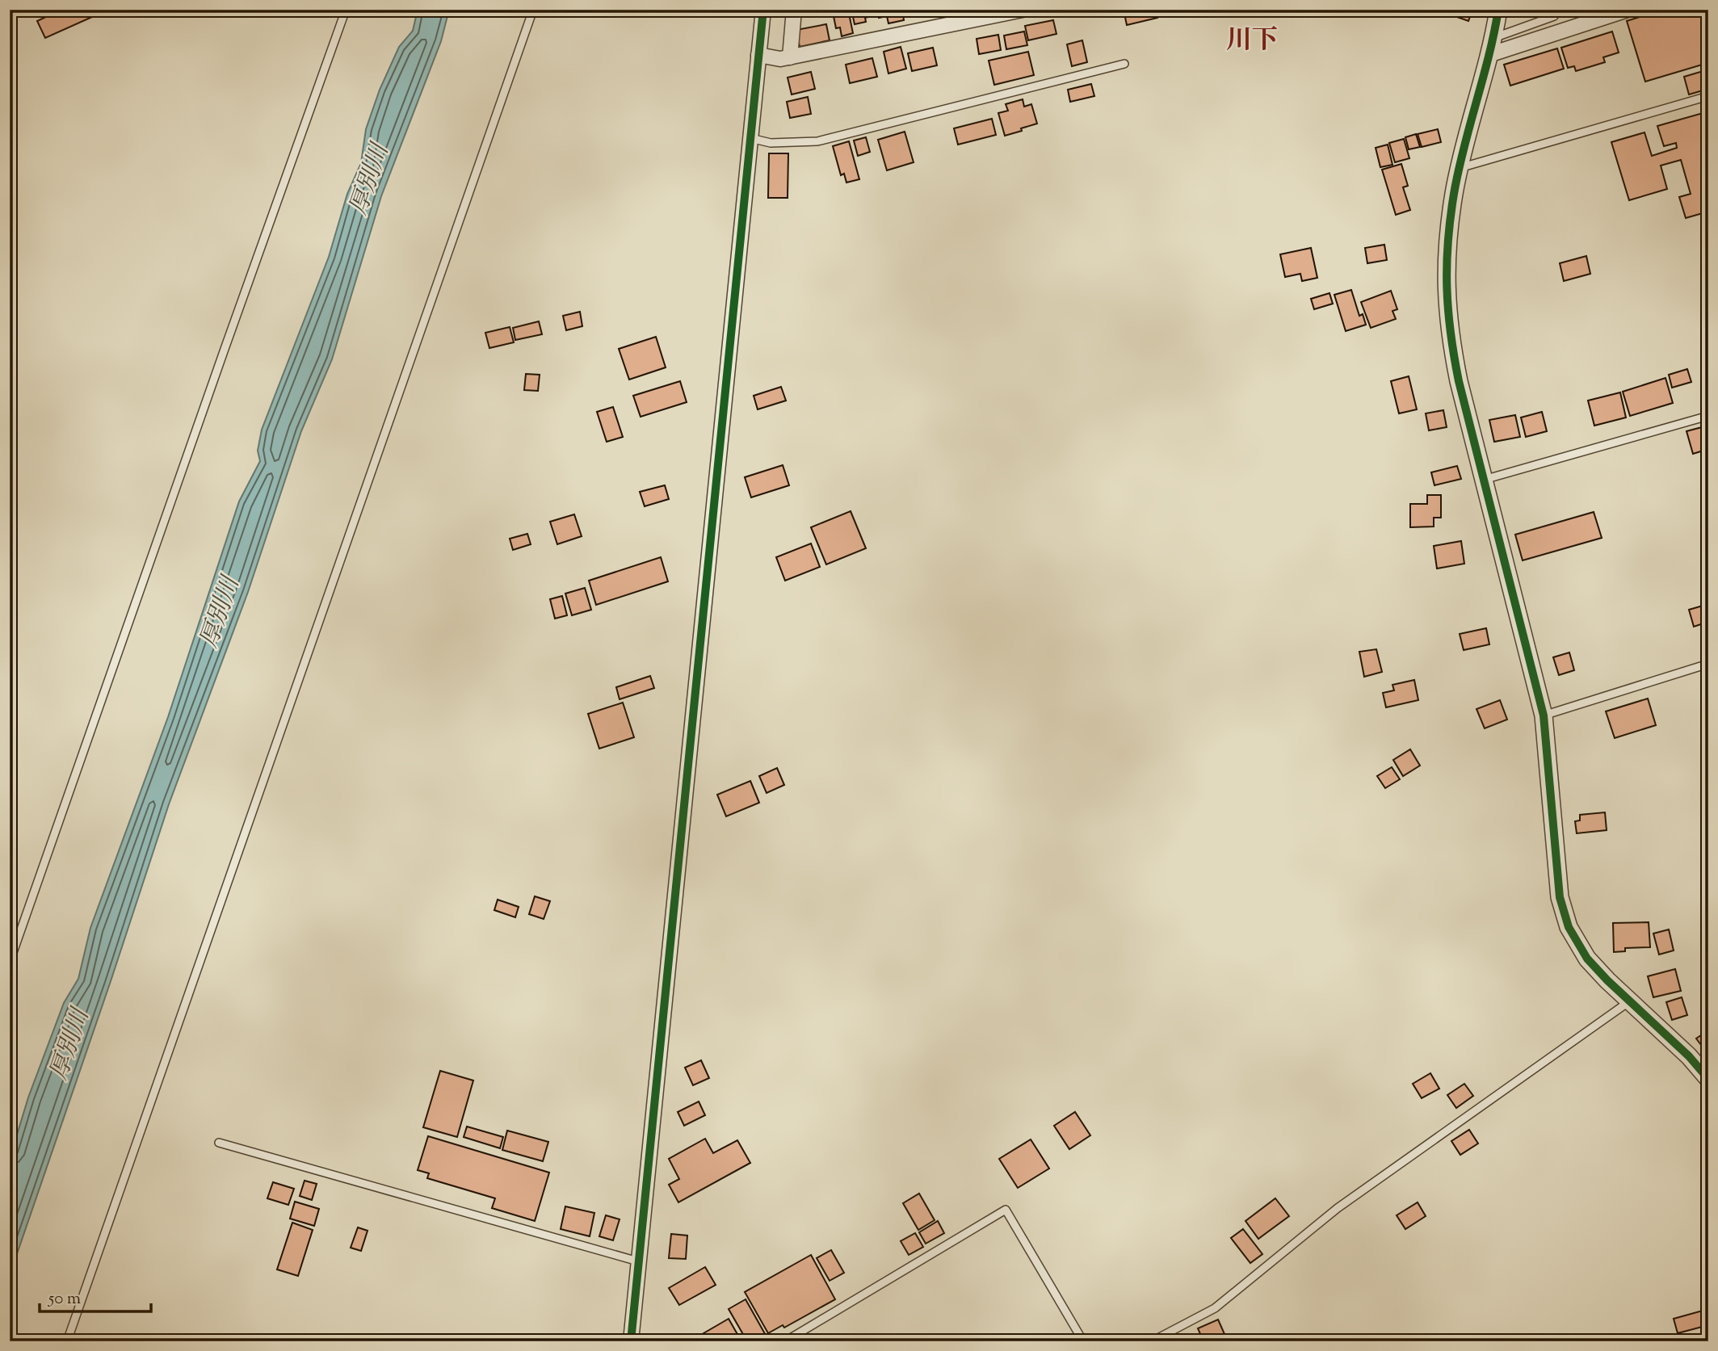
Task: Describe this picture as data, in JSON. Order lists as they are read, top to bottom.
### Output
{
  "districts": ["川下"],
  "water": ["厚別川"],
  "scale_bar": "50 m"
}
